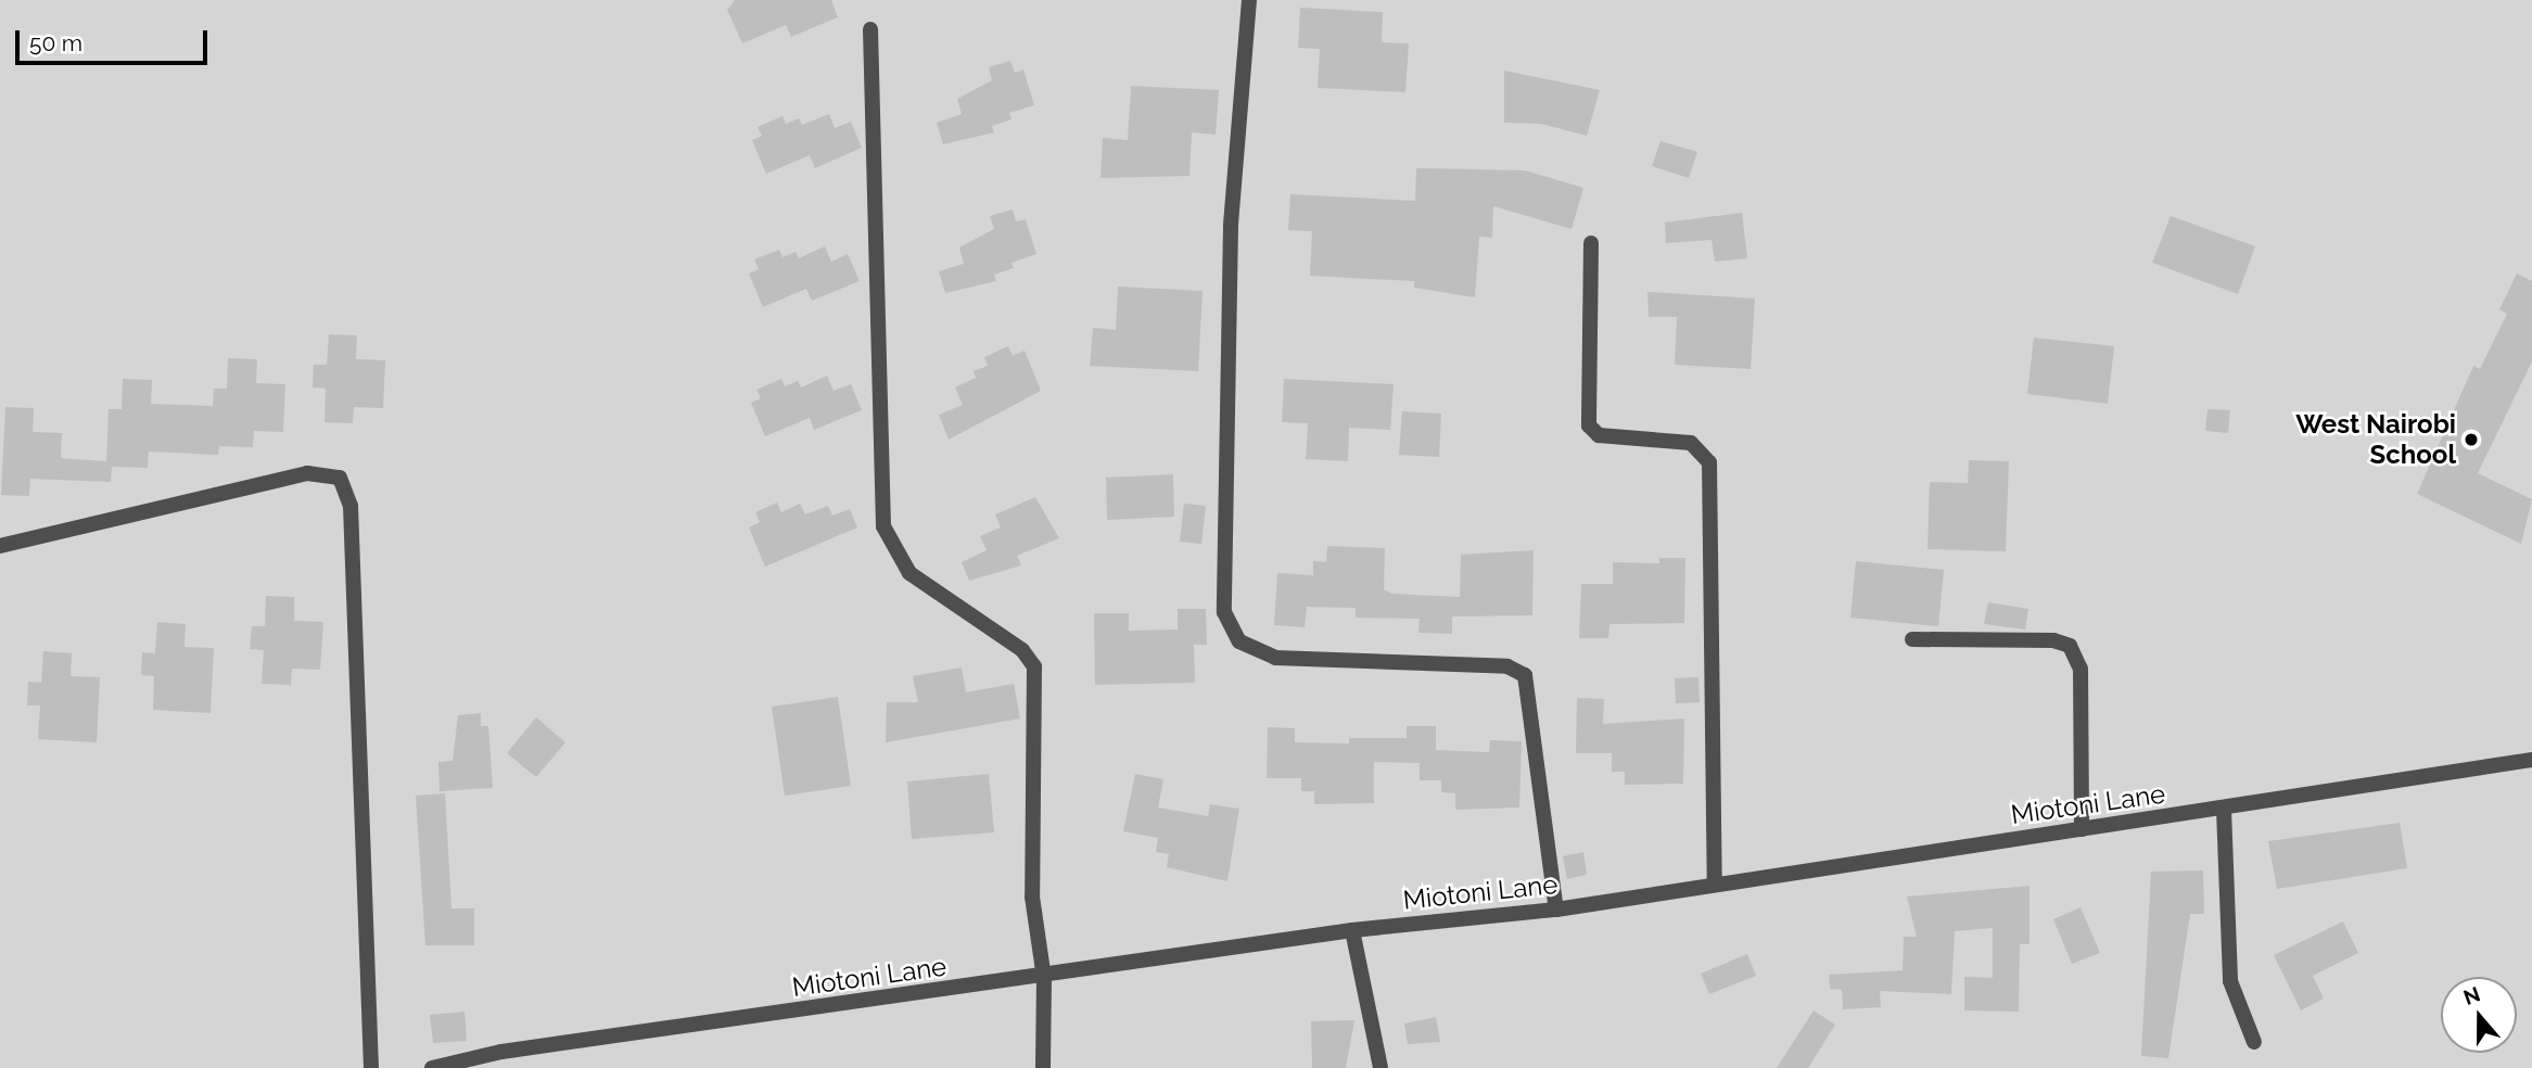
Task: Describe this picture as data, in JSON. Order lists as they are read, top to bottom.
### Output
{
  "streets": {
    "street": ["Miotoni Lane"]
  },
  "places": ["West Nairobi School"],
  "scale_bar": "50 m",
  "north": "top"
}
